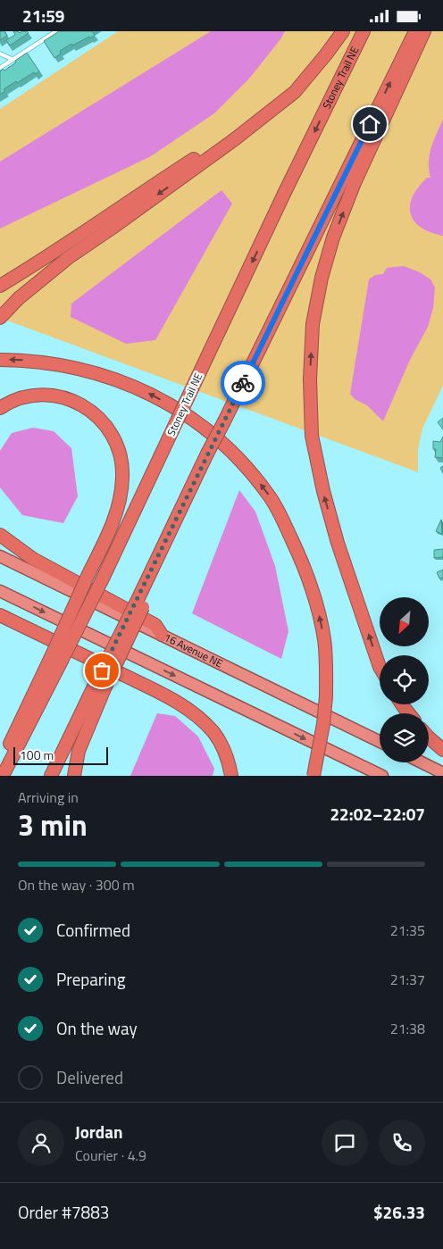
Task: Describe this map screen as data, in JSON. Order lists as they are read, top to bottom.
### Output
{
  "streets": {
    "highway": ["Stoney Trail NE", "16 Avenue NE"]
  },
  "scale_bar": "100 m",
  "north": "bottom left",
  "page": {
    "status": "21:59",
    "scale": "100 m",
    "heading": ["3 min", "Arriving in", "22:02–22:07"],
    "panel": [
      "Jordan",
      "Courier · 4.9",
      "Order #7883",
      "$26.33"
    ],
    "bar": "On the way · 300 m",
    "list": [
      ["Confirmed", "21:35"],
      ["Preparing", "21:37"],
      ["On the way", "21:38"],
      "Delivered"
    ]
  }
}
